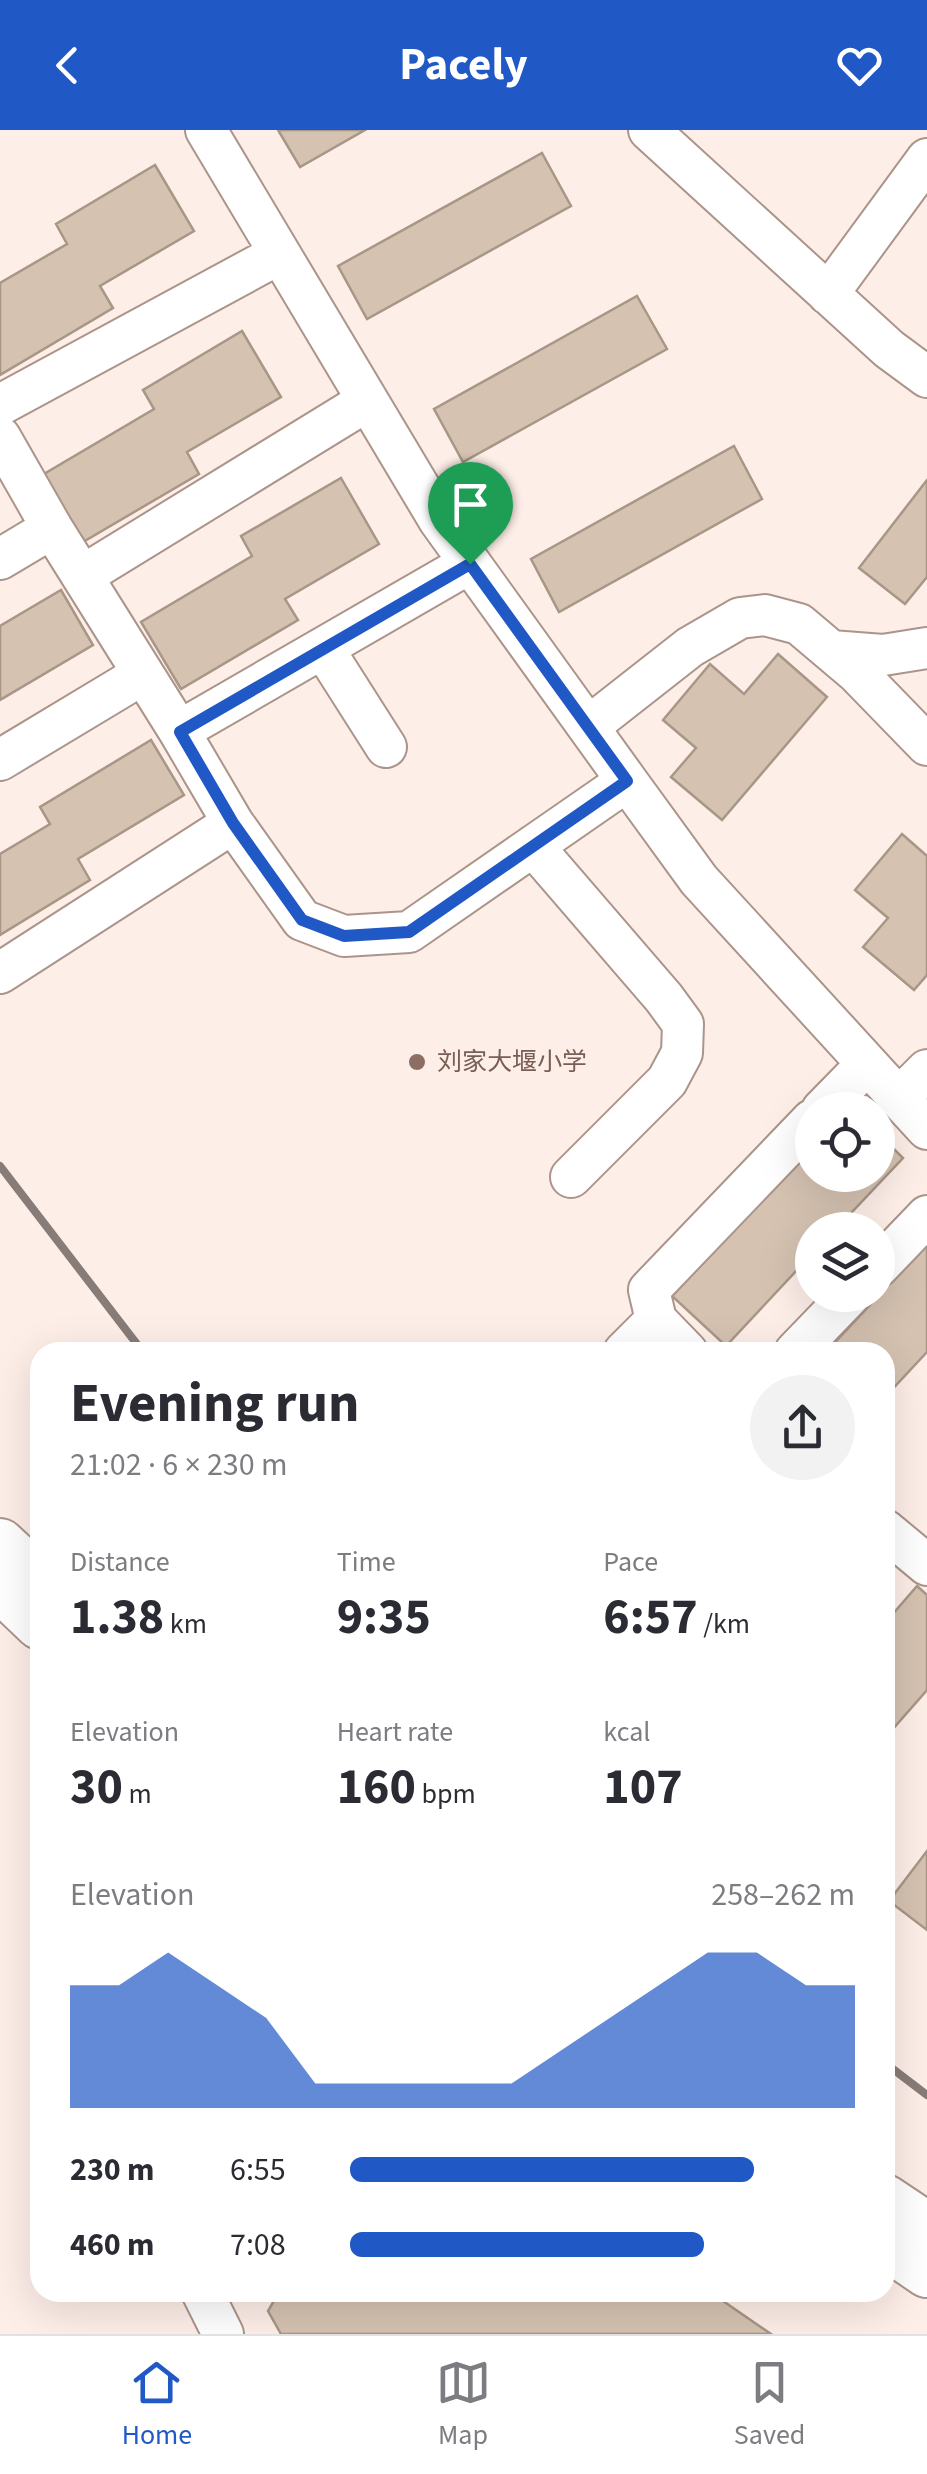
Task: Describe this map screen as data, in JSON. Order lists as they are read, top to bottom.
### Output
{
  "places": ["刘家大堰小学"],
  "page": {
    "header": "Pacely",
    "heading": ["Evening run", "21:02 · 6 × 230 m"],
    "stats": [
      ["Distance", "1.38 km"],
      ["Time", "9:35"],
      ["Pace", "6:57 /km"],
      ["Elevation", "30 m"],
      ["Heart rate", "160 bpm"],
      ["kcal", "107"]
    ],
    "chart": ["Elevation", "258–262 m"],
    "list": [
      {
        "name": "230 m",
        "note": "6:55"
      },
      {
        "name": "460 m",
        "note": "7:08"
      }
    ],
    "tabs": ["Home", "Map", "Saved"]
  }
}
